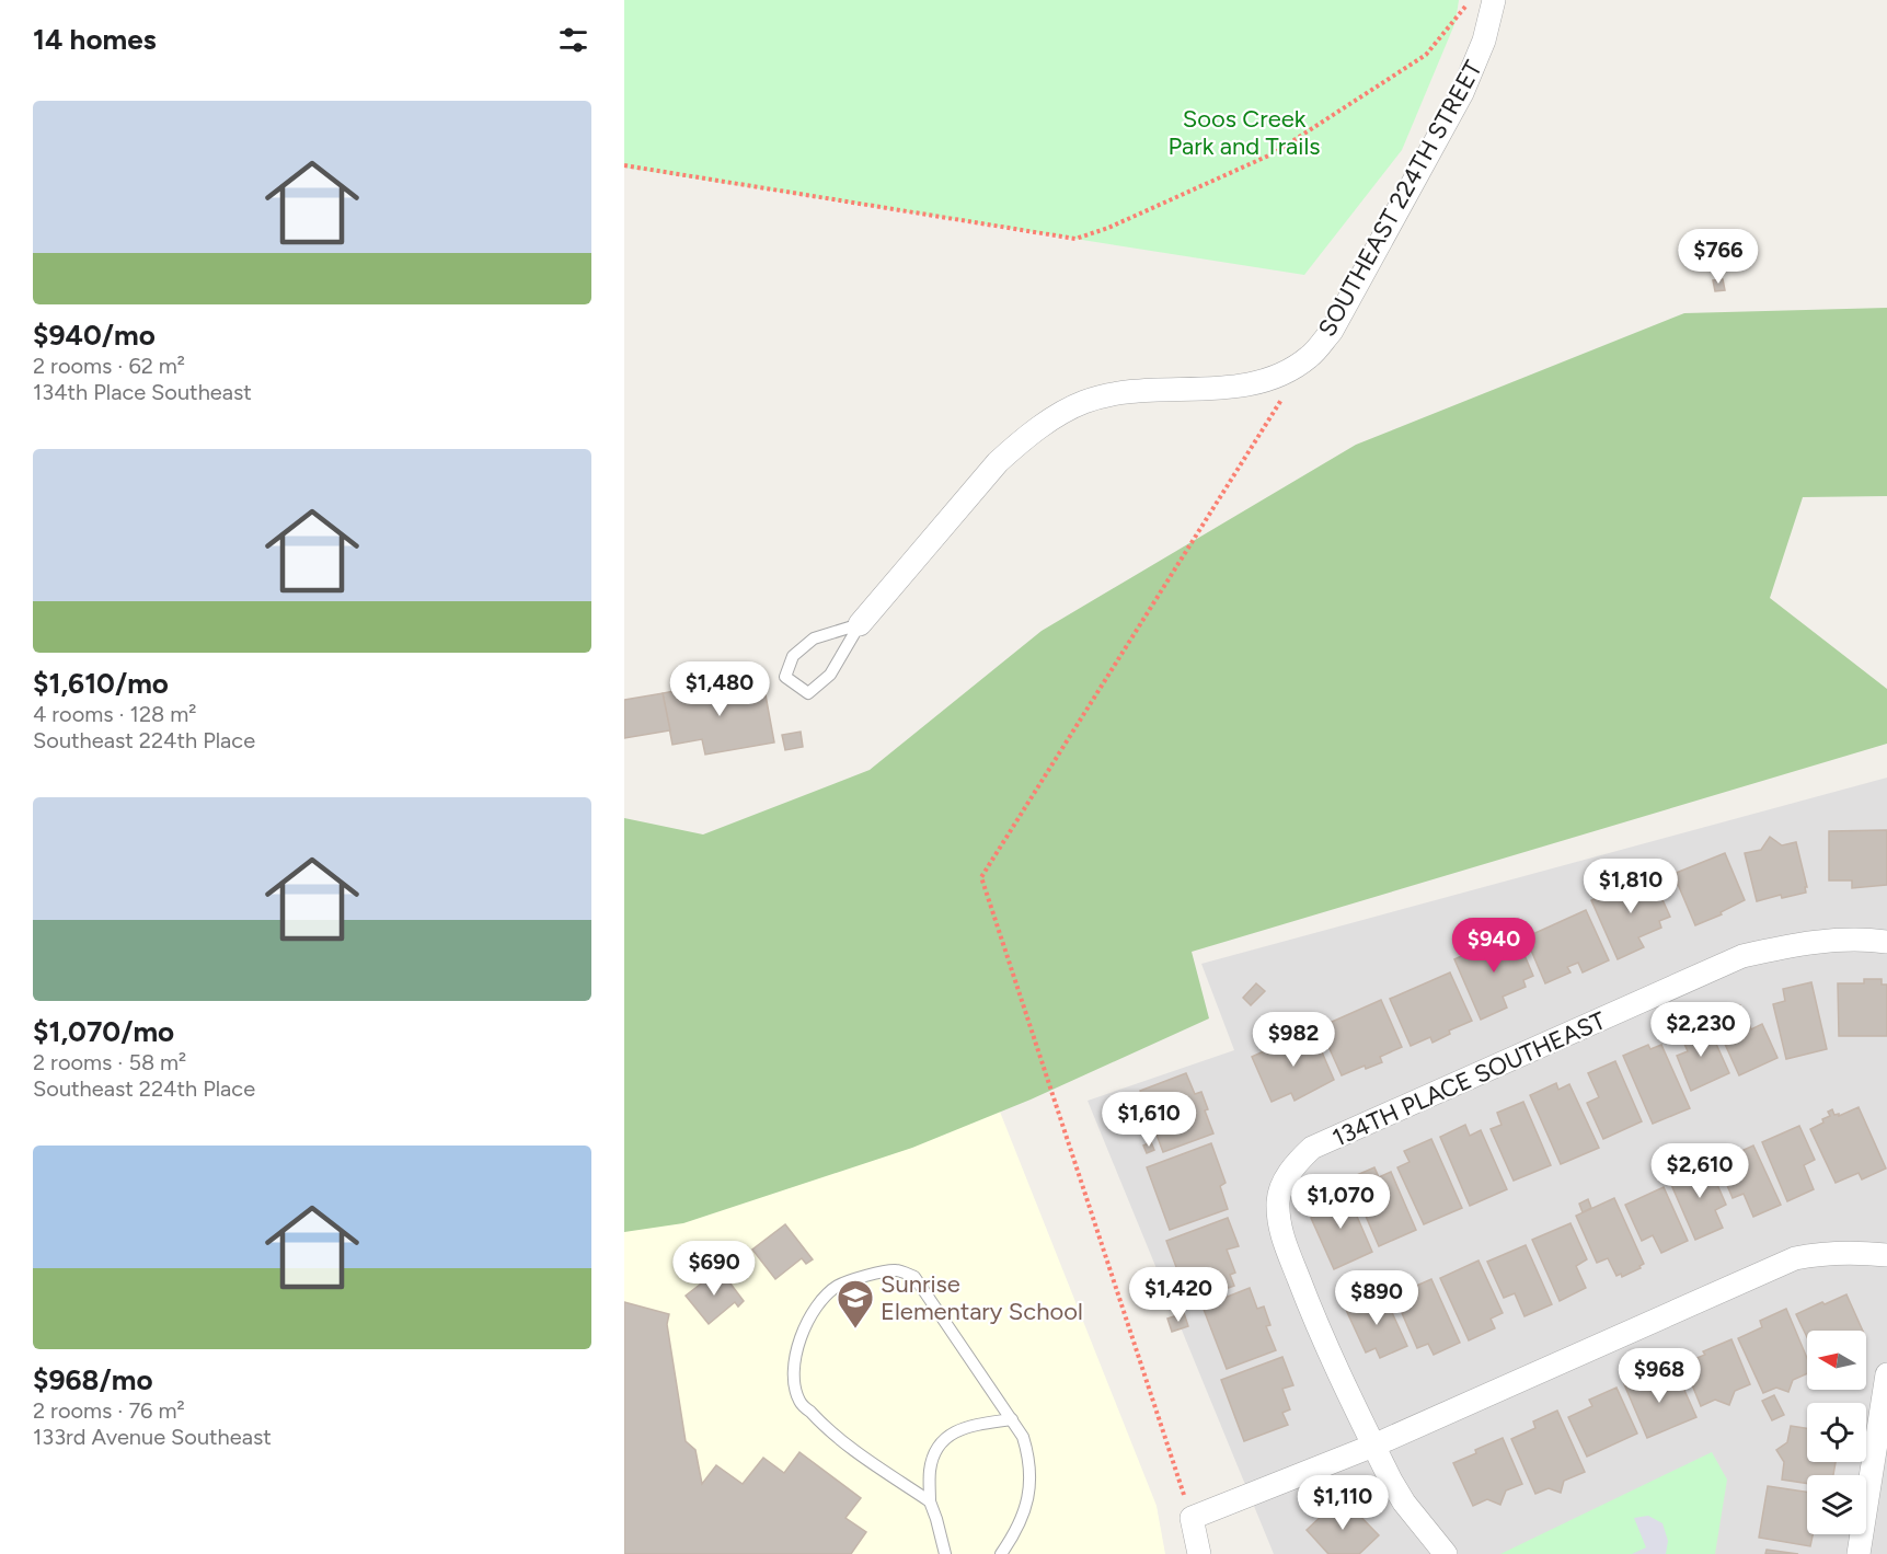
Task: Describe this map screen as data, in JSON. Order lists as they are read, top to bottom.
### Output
{
  "streets": {
    "street": ["SOUTHEAST 224TH STREET", "134TH PLACE SOUTHEAST"]
  },
  "parks": ["Soos Creek Park and Trails"],
  "places": {
    "school or university": ["Sunrise Elementary School"]
  },
  "north": "left",
  "page": {
    "heading": "14 homes",
    "list": [
      {
        "name": "$940/mo",
        "note": "2 rooms · 62 m² · 134th Place Southeast"
      },
      {
        "name": "$1,610/mo",
        "note": "4 rooms · 128 m² · Southeast 224th Place"
      },
      {
        "name": "$1,070/mo",
        "note": "2 rooms · 58 m² · Southeast 224th Place"
      },
      {
        "name": "$968/mo",
        "note": "2 rooms · 76 m² · 133rd Avenue Southeast"
      }
    ],
    "price": [
      "$766",
      "$1,480",
      "$1,810",
      "$940",
      "$2,230",
      "$982",
      "$1,610",
      "$2,610",
      "$1,070",
      "$690",
      "$1,420",
      "$890",
      "$968",
      "$1,110"
    ]
  }
}
